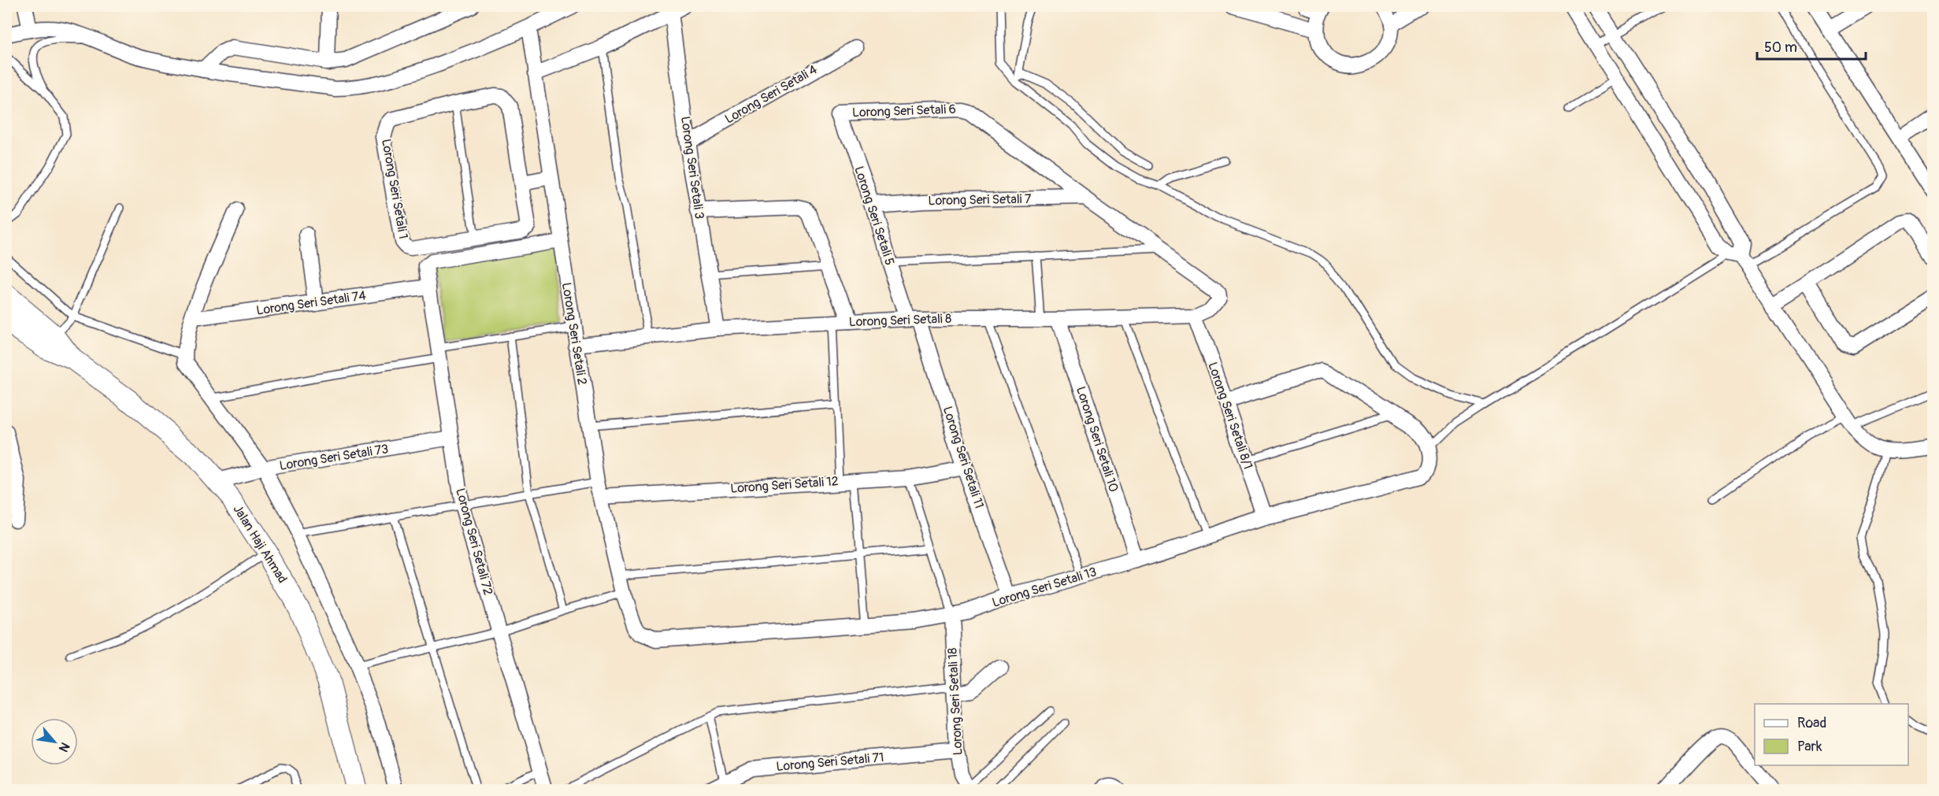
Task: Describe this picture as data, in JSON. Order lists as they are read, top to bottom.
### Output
{
  "streets": {
    "street": [
      "Lorong Seri Setali 4",
      "Lorong Seri Setali 6",
      "Lorong Seri Setali 3",
      "Lorong Seri Setali 1",
      "Lorong Seri Setali 7",
      "Lorong Seri Setali 5",
      "Lorong Seri Setali 74",
      "Lorong Seri Setali 8",
      "Lorong Seri Setali 2",
      "Lorong Seri Setali 8/1",
      "Lorong Seri Setali 10",
      "Lorong Seri Setali 73",
      "Lorong Seri Setali 11",
      "Lorong Seri Setali 12",
      "Lorong Seri Setali 72",
      "Jalan Haji Ahmad",
      "Lorong Seri Setali 13",
      "Lorong Seri Setali 18",
      "Lorong Seri Setali 71"
    ]
  },
  "crossings": [
    ["Lorong Seri Setali 4", "Lorong Seri Setali 3"],
    ["Lorong Seri Setali 6", "Lorong Seri Setali 7"],
    ["Lorong Seri Setali 6", "Lorong Seri Setali 5"],
    ["Lorong Seri Setali 3", "Lorong Seri Setali 8"],
    ["Lorong Seri Setali 7", "Lorong Seri Setali 5"],
    ["Lorong Seri Setali 5", "Lorong Seri Setali 8"],
    ["Lorong Seri Setali 5", "Lorong Seri Setali 11"],
    ["Lorong Seri Setali 74", "Lorong Seri Setali 72"],
    ["Lorong Seri Setali 8", "Lorong Seri Setali 2"],
    ["Lorong Seri Setali 8", "Lorong Seri Setali 8/1"],
    ["Lorong Seri Setali 8", "Lorong Seri Setali 10"],
    ["Lorong Seri Setali 8", "Lorong Seri Setali 11"],
    ["Lorong Seri Setali 2", "Lorong Seri Setali 12"],
    ["Lorong Seri Setali 2", "Lorong Seri Setali 72"],
    ["Lorong Seri Setali 2", "Lorong Seri Setali 13"],
    ["Lorong Seri Setali 8/1", "Lorong Seri Setali 13"],
    ["Lorong Seri Setali 10", "Lorong Seri Setali 13"],
    ["Lorong Seri Setali 73", "Lorong Seri Setali 72"],
    ["Lorong Seri Setali 73", "Jalan Haji Ahmad"],
    ["Lorong Seri Setali 11", "Lorong Seri Setali 12"],
    ["Lorong Seri Setali 11", "Lorong Seri Setali 13"],
    ["Lorong Seri Setali 13", "Lorong Seri Setali 18"],
    ["Lorong Seri Setali 18", "Lorong Seri Setali 71"]
  ],
  "legend": ["Road", "Park"],
  "scale_bar": "50 m",
  "north": "bottom right"
}
